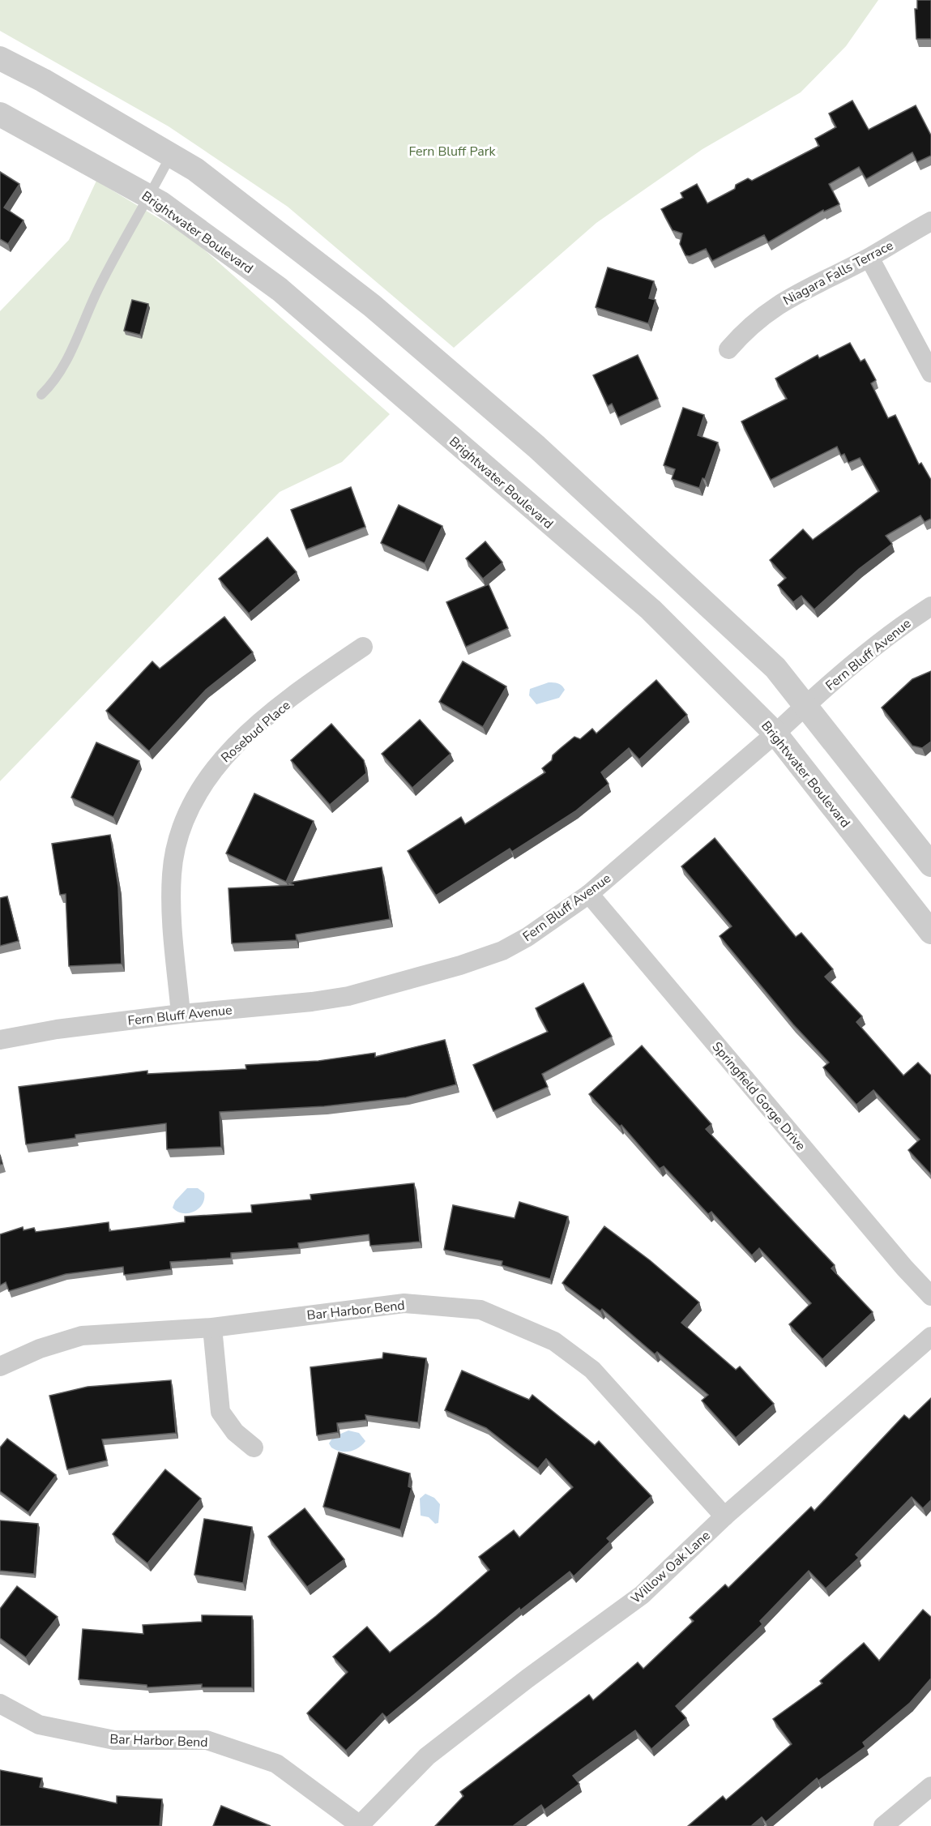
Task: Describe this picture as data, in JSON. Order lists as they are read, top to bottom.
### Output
{
  "streets": {
    "street": [
      "Brightwater Boulevard",
      "Niagara Falls Terrace",
      "Fern Bluff Avenue",
      "Rosebud Place",
      "Springfield Gorge Drive",
      "Bar Harbor Bend",
      "Willow Oak Lane"
    ]
  },
  "crossings": [
    ["Brightwater Boulevard", "Fern Bluff Avenue"],
    ["Fern Bluff Avenue", "Rosebud Place"],
    ["Fern Bluff Avenue", "Springfield Gorge Drive"],
    ["Bar Harbor Bend", "Willow Oak Lane"]
  ],
  "parks": ["Fern Bluff Park"]
}
